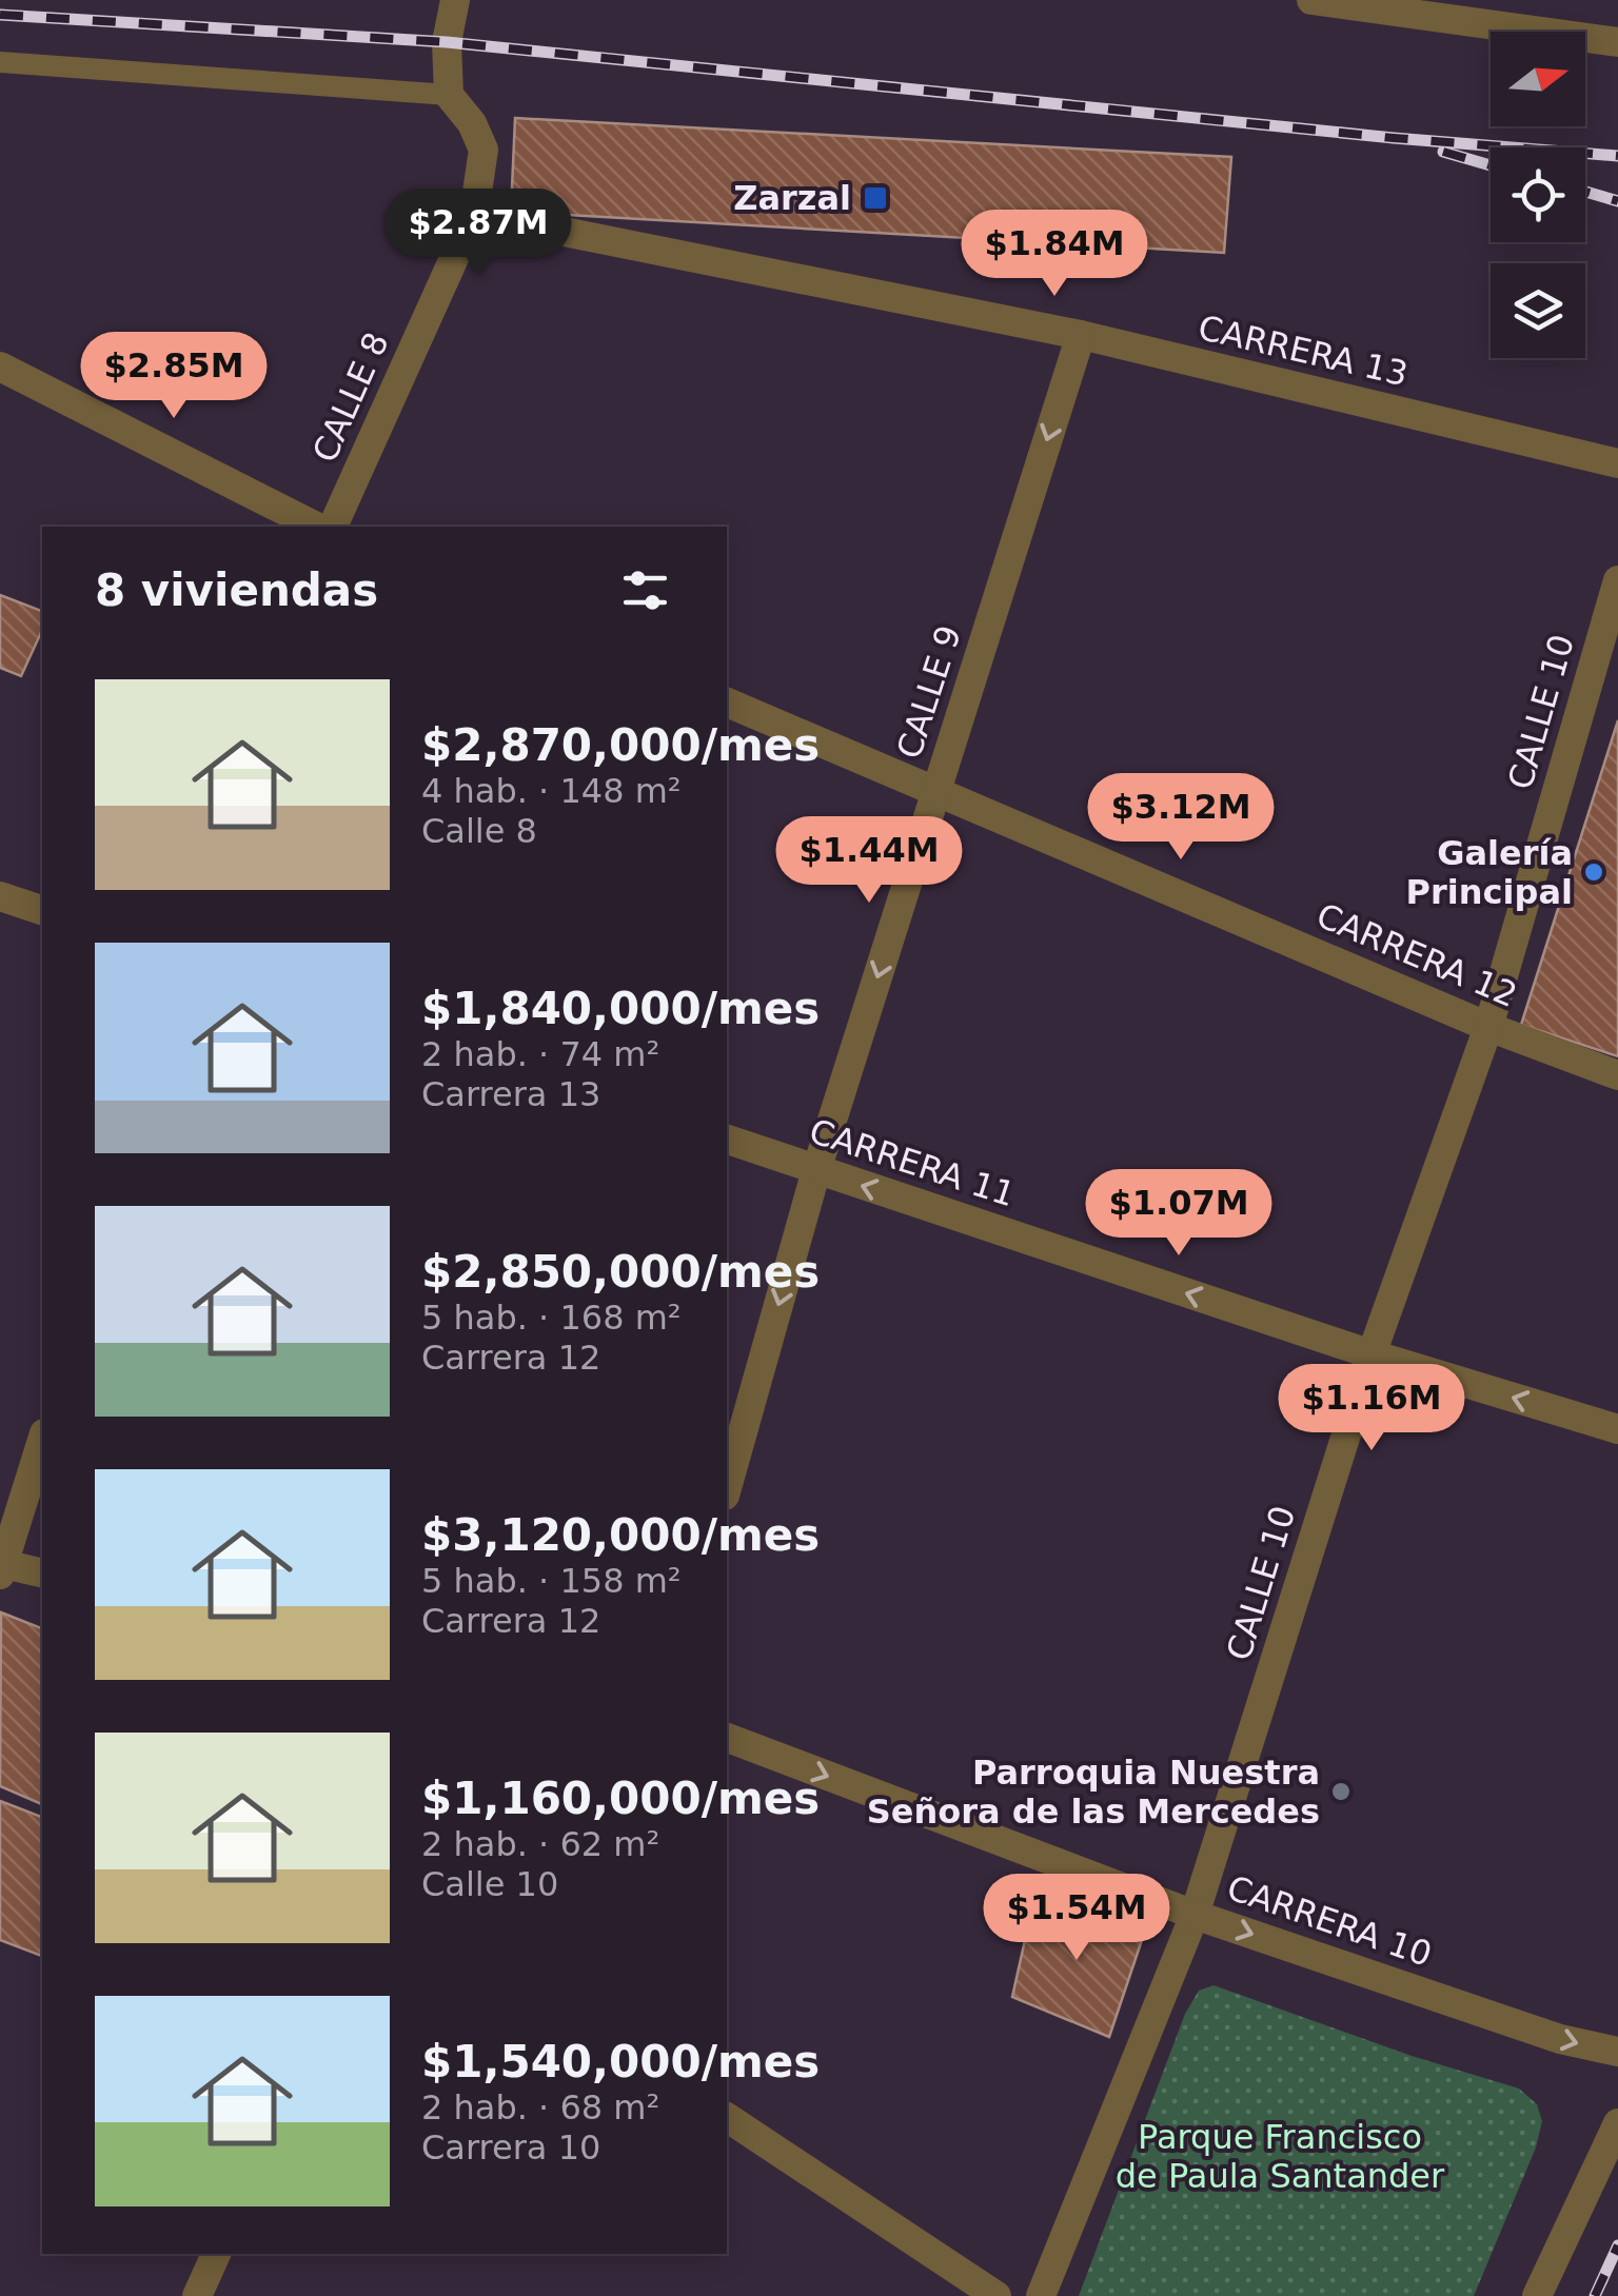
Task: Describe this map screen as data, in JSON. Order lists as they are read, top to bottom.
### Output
{
  "streets": {
    "street": [
      "CARRERA 13",
      "CALLE 8",
      "CALLE 9",
      "CALLE 10",
      "CARRERA 12",
      "CARRERA 11",
      "CARRERA 10"
    ]
  },
  "crossings": [
    ["CARRERA 13", "CALLE 8"],
    ["CARRERA 13", "CALLE 9"],
    ["CALLE 9", "CARRERA 12"],
    ["CALLE 9", "CARRERA 11"],
    ["CALLE 10", "CARRERA 12"],
    ["CALLE 10", "CARRERA 11"],
    ["CALLE 10", "CARRERA 10"]
  ],
  "one_way": ["CALLE 9", "CARRERA 11", "CARRERA 10"],
  "parks": ["Parque Francisco de Paula Santander"],
  "places": {
    "transit": ["Zarzal"],
    "other": ["Galería Principal", "Parroquia Nuestra Señora de las Mercedes"]
  },
  "north": "right",
  "page": {
    "price": [
      "$2.87M",
      "$1.84M",
      "$2.85M",
      "$3.12M",
      "$1.44M",
      "$1.07M",
      "$1.16M",
      "$1.54M"
    ],
    "heading": "8 viviendas",
    "list": [
      {
        "name": "$2,870,000/mes",
        "note": "4 hab. · 148 m² · Calle 8"
      },
      {
        "name": "$1,840,000/mes",
        "note": "2 hab. · 74 m² · Carrera 13"
      },
      {
        "name": "$2,850,000/mes",
        "note": "5 hab. · 168 m² · Carrera 12"
      },
      {
        "name": "$3,120,000/mes",
        "note": "5 hab. · 158 m² · Carrera 12"
      },
      {
        "name": "$1,160,000/mes",
        "note": "2 hab. · 62 m² · Calle 10"
      },
      {
        "name": "$1,540,000/mes",
        "note": "2 hab. · 68 m² · Carrera 10"
      }
    ]
  }
}
